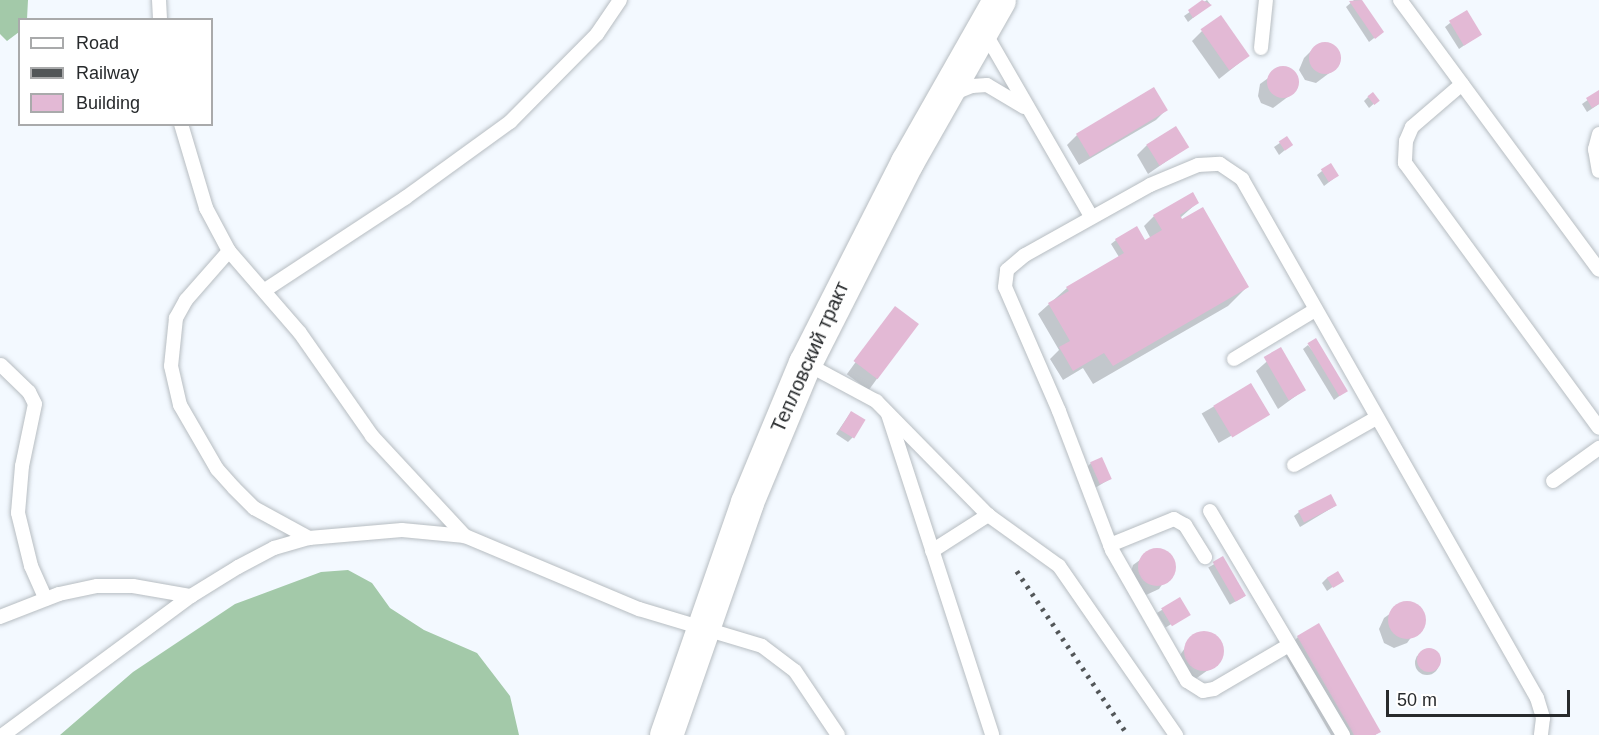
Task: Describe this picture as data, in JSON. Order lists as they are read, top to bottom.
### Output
{
  "streets": {
    "main road": ["Тепловский тракт"]
  },
  "legend": ["Road", "Railway", "Building"],
  "scale_bar": "50 m"
}
